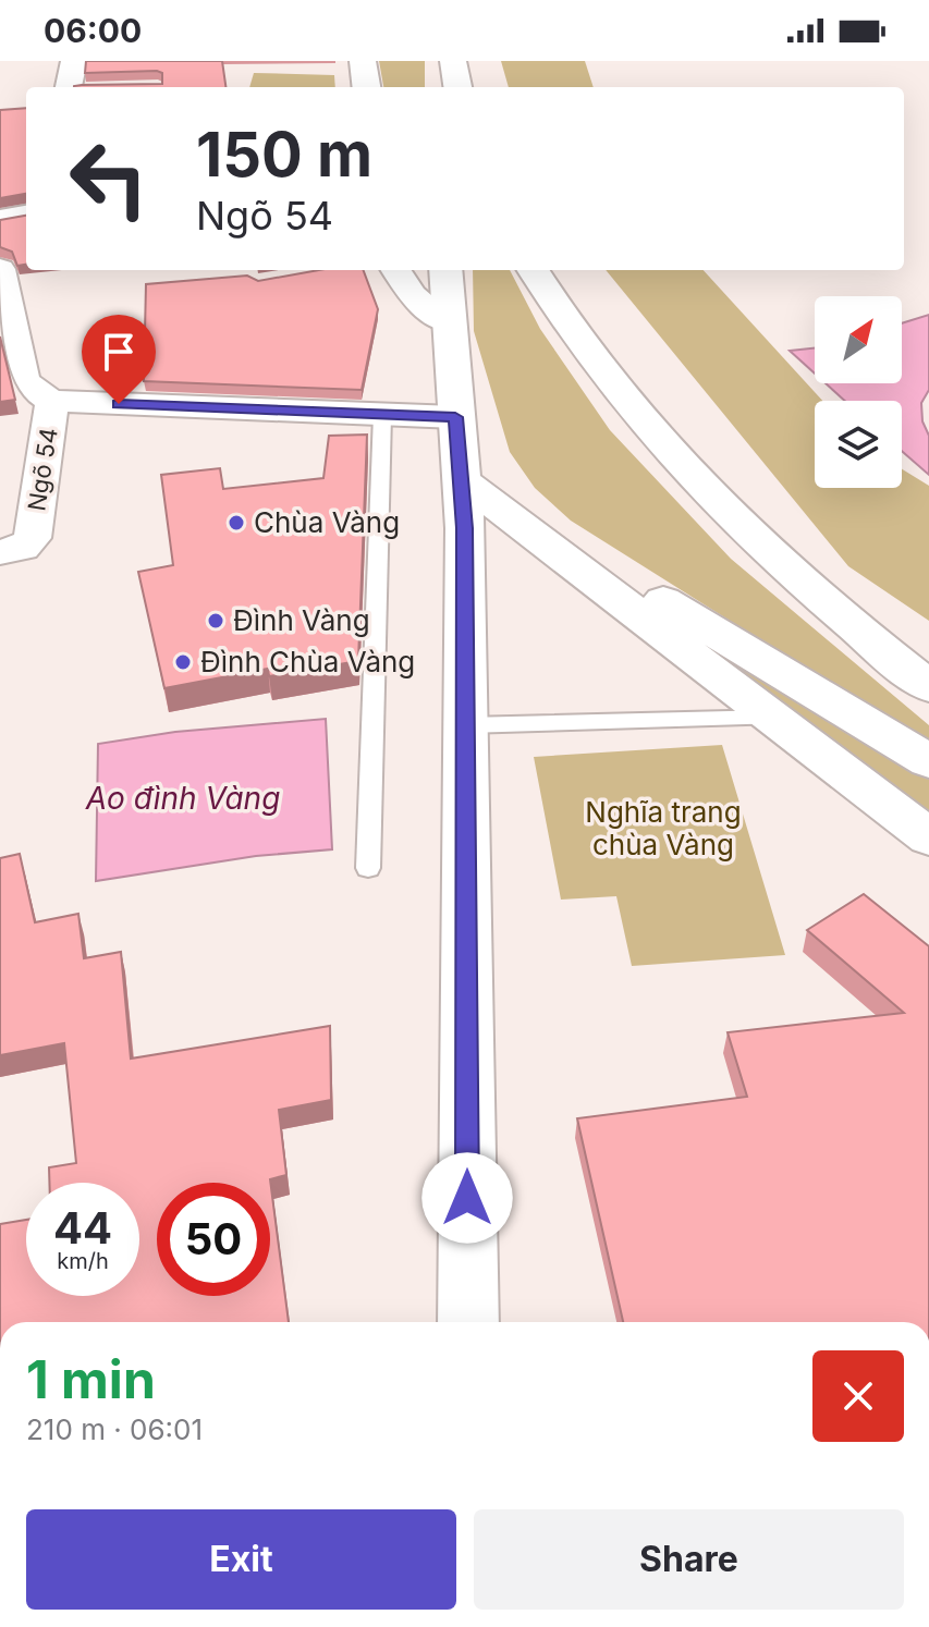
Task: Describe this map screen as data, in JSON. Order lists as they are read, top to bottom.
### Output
{
  "streets": {
    "street": ["Ngõ 54"]
  },
  "water": ["Ao đình Vàng"],
  "parks": ["Nghĩa trang chùa Vàng"],
  "places": ["Chùa Vàng", "Đình Vàng", "Đình Chùa Vàng"],
  "north": "top right",
  "page": {
    "status": "06:00",
    "turn": ["150 m", "Ngõ 54"],
    "speed": "44 km/h",
    "limit": "50",
    "heading": ["1 min", "210 m · 06:01"],
    "buttons": ["Exit", "Share"]
  }
}
